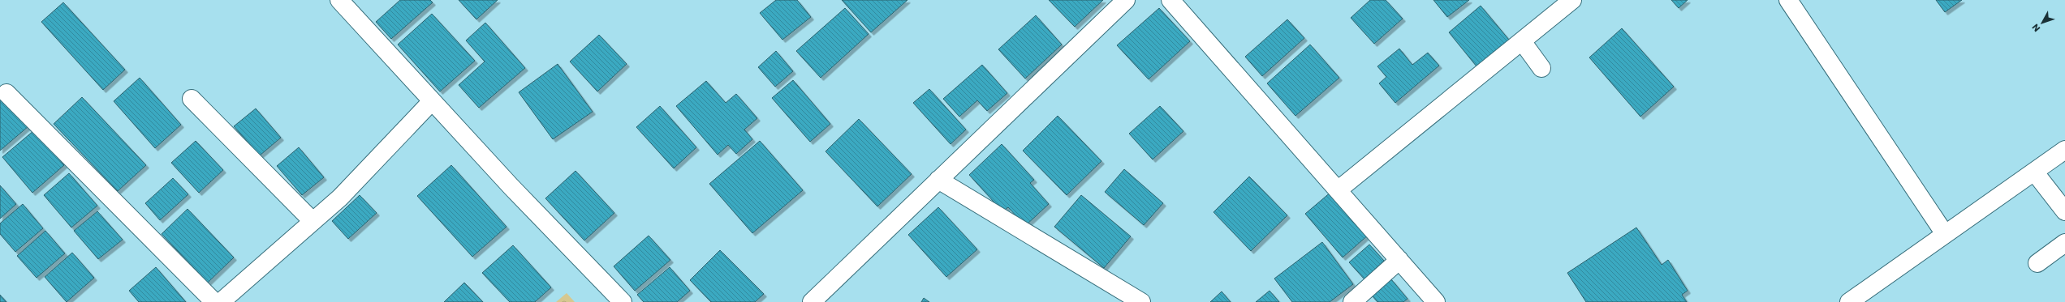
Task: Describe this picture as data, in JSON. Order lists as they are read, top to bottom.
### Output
{
  "north": "bottom left"
}
